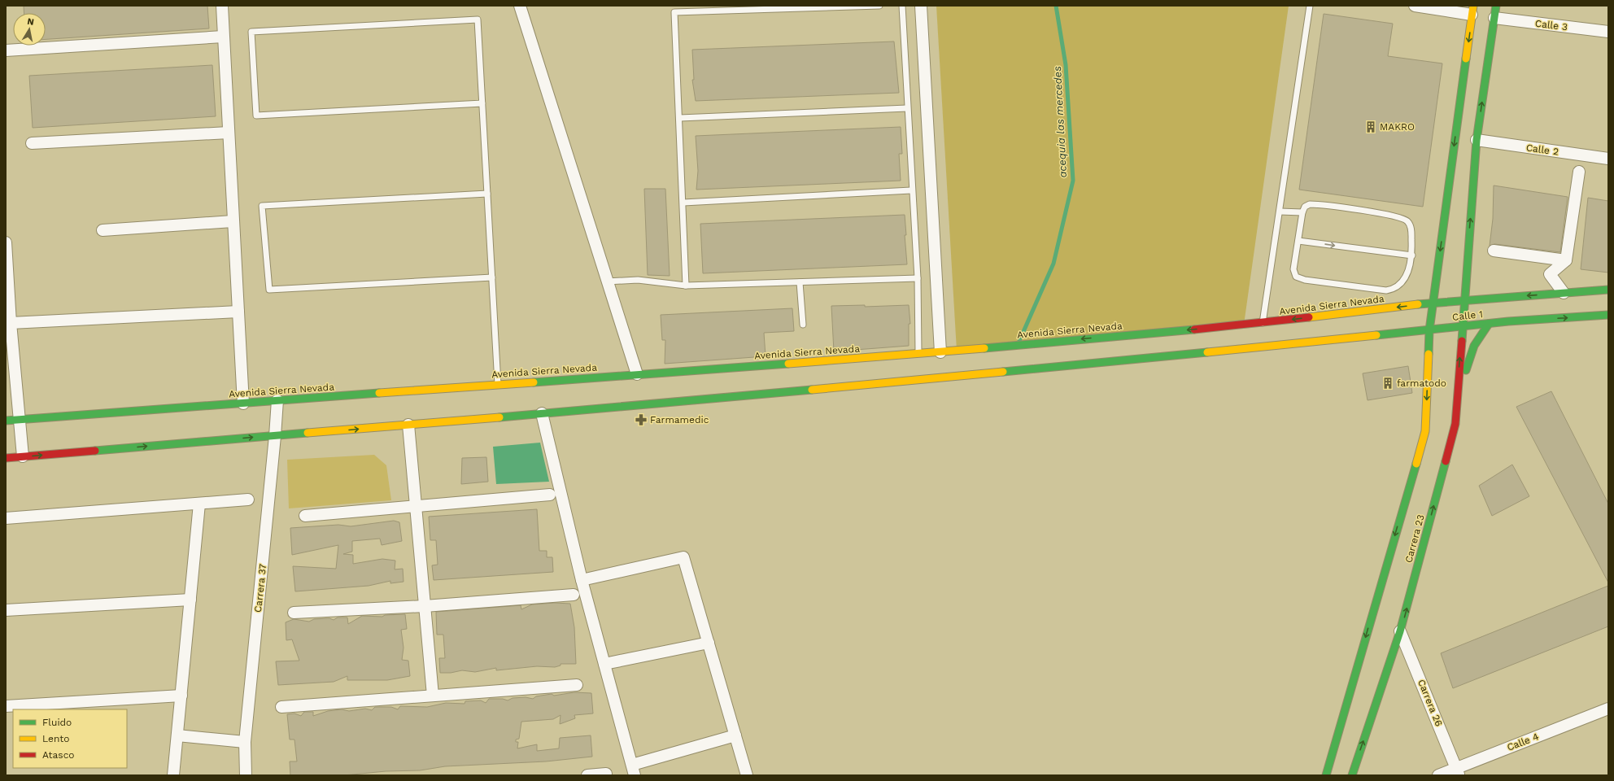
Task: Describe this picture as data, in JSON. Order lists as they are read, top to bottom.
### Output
{
  "streets": {
    "main road": ["Avenida Sierra Nevada", "Calle 1", "Carrera 23"],
    "street": [
      "Calle 3",
      "Calle 2",
      "Carrera 37",
      "Carrera 26",
      "Calle 4"
    ]
  },
  "crossings": [
    ["Calle 3", "Carrera 23"],
    ["Calle 2", "Carrera 23"],
    ["Avenida Sierra Nevada", "Carrera 23"],
    ["Avenida Sierra Nevada", "Carrera 37"],
    ["Calle 1", "Carrera 23"],
    ["Carrera 23", "Carrera 26"],
    ["Carrera 26", "Calle 4"]
  ],
  "one_way": ["Calle 1"],
  "water": ["acequia las mercedes"],
  "places": {
    "building": ["MAKRO", "farmatodo"],
    "pharmacy": ["Farmamedic"]
  },
  "legend": ["Fluido", "Lento", "Atasco"],
  "north": "top"
}
